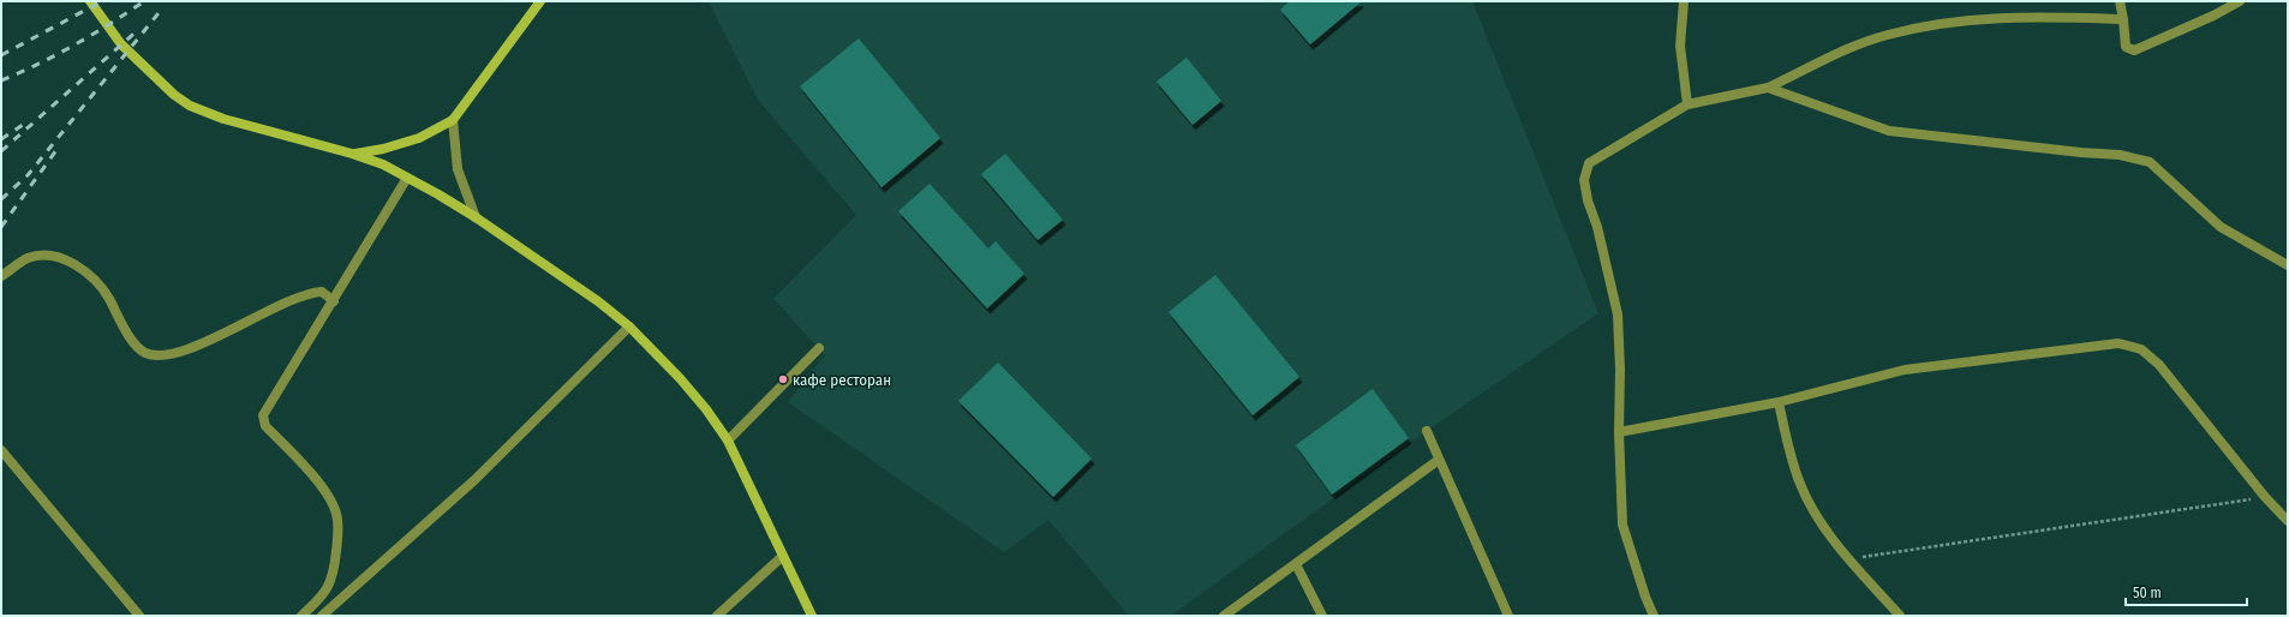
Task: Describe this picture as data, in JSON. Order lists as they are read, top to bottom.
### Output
{
  "places": ["кафе ресторан"],
  "scale_bar": "50 m"
}
